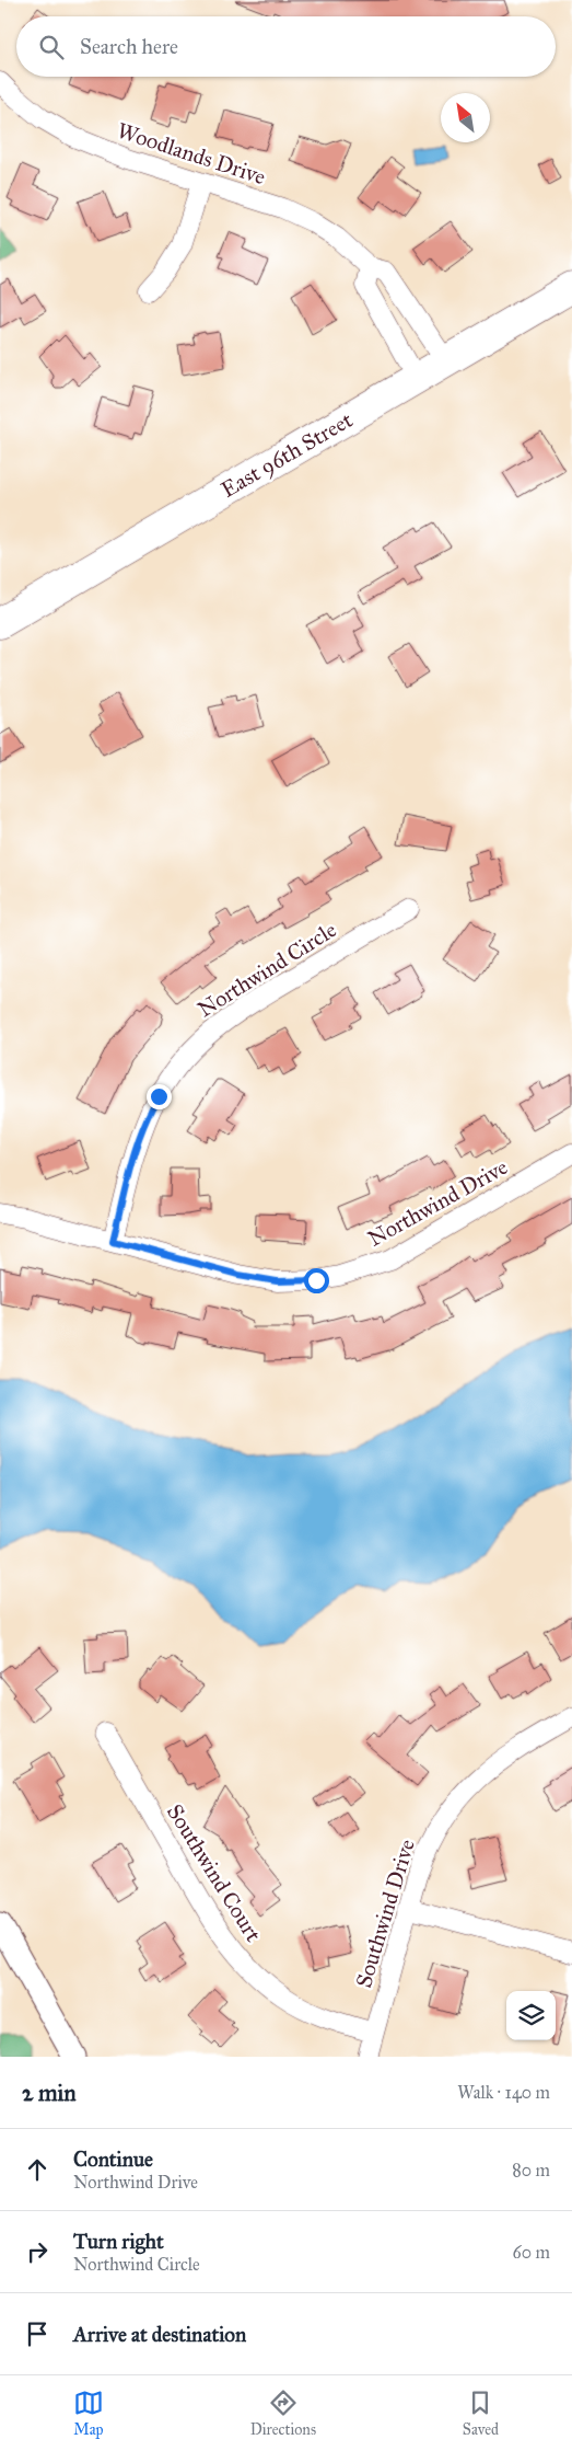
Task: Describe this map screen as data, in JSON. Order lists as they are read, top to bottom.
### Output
{
  "streets": {
    "main road": ["East 96th Street"],
    "street": [
      "Woodlands Drive",
      "Northwind Circle",
      "Northwind Drive",
      "Southwind Court",
      "Southwind Drive"
    ]
  },
  "crossings": [
    ["Woodlands Drive", "East 96th Street"],
    ["Northwind Circle", "Northwind Drive"],
    ["Southwind Court", "Southwind Drive"]
  ],
  "north": "top left",
  "page": {
    "search": "Search here",
    "heading": ["2 min", "Walk · 140 m"],
    "list": [
      ["Continue", "Northwind Drive", "80 m"],
      ["Turn right", "Northwind Circle", "60 m"],
      "Arrive at destination"
    ],
    "nav": ["Map", "Directions", "Saved"]
  }
}
